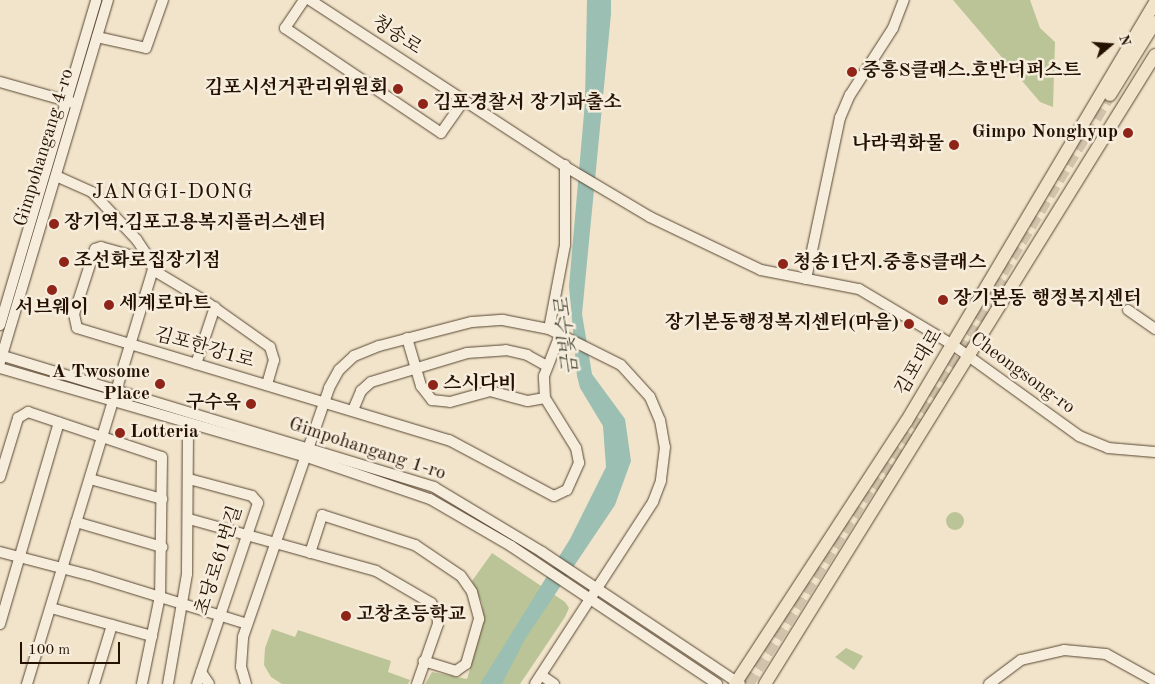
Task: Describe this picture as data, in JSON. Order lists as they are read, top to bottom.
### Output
{
  "streets": {
    "main road": ["김포대로"],
    "street": [
      "청송로",
      "Gimpohangang 4-ro",
      "김포한강1로",
      "Cheongsong-ro",
      "Gimpohangang 1-ro",
      "초당로61번길"
    ]
  },
  "crossings": [
    ["Gimpohangang 4-ro", "Gimpohangang 1-ro"],
    ["김포한강1로", "Gimpohangang 1-ro"],
    ["김포대로", "Cheongsong-ro"],
    ["김포대로", "Gimpohangang 1-ro"]
  ],
  "districts": ["JANGGI-DONG"],
  "water": ["금빛수로"],
  "places": [
    "중흥S클래스.호반더퍼스트",
    "김포시선거관리위원회",
    "김포경찰서 장기파출소",
    "Gimpo Nonghyup",
    "나라퀵화물",
    "장기역.김포고용복지플러스센터",
    "조선화로집장기점",
    "청송1단지.중흥S클래스",
    "서브웨이",
    "장기본동 행정복지센터",
    "세계로마트",
    "장기본동행정복지센터(마을)",
    "A Twosome Place",
    "스시다비",
    "구수옥",
    "Lotteria",
    "고창초등학교"
  ],
  "scale_bar": "100 m",
  "north": "right"
}
